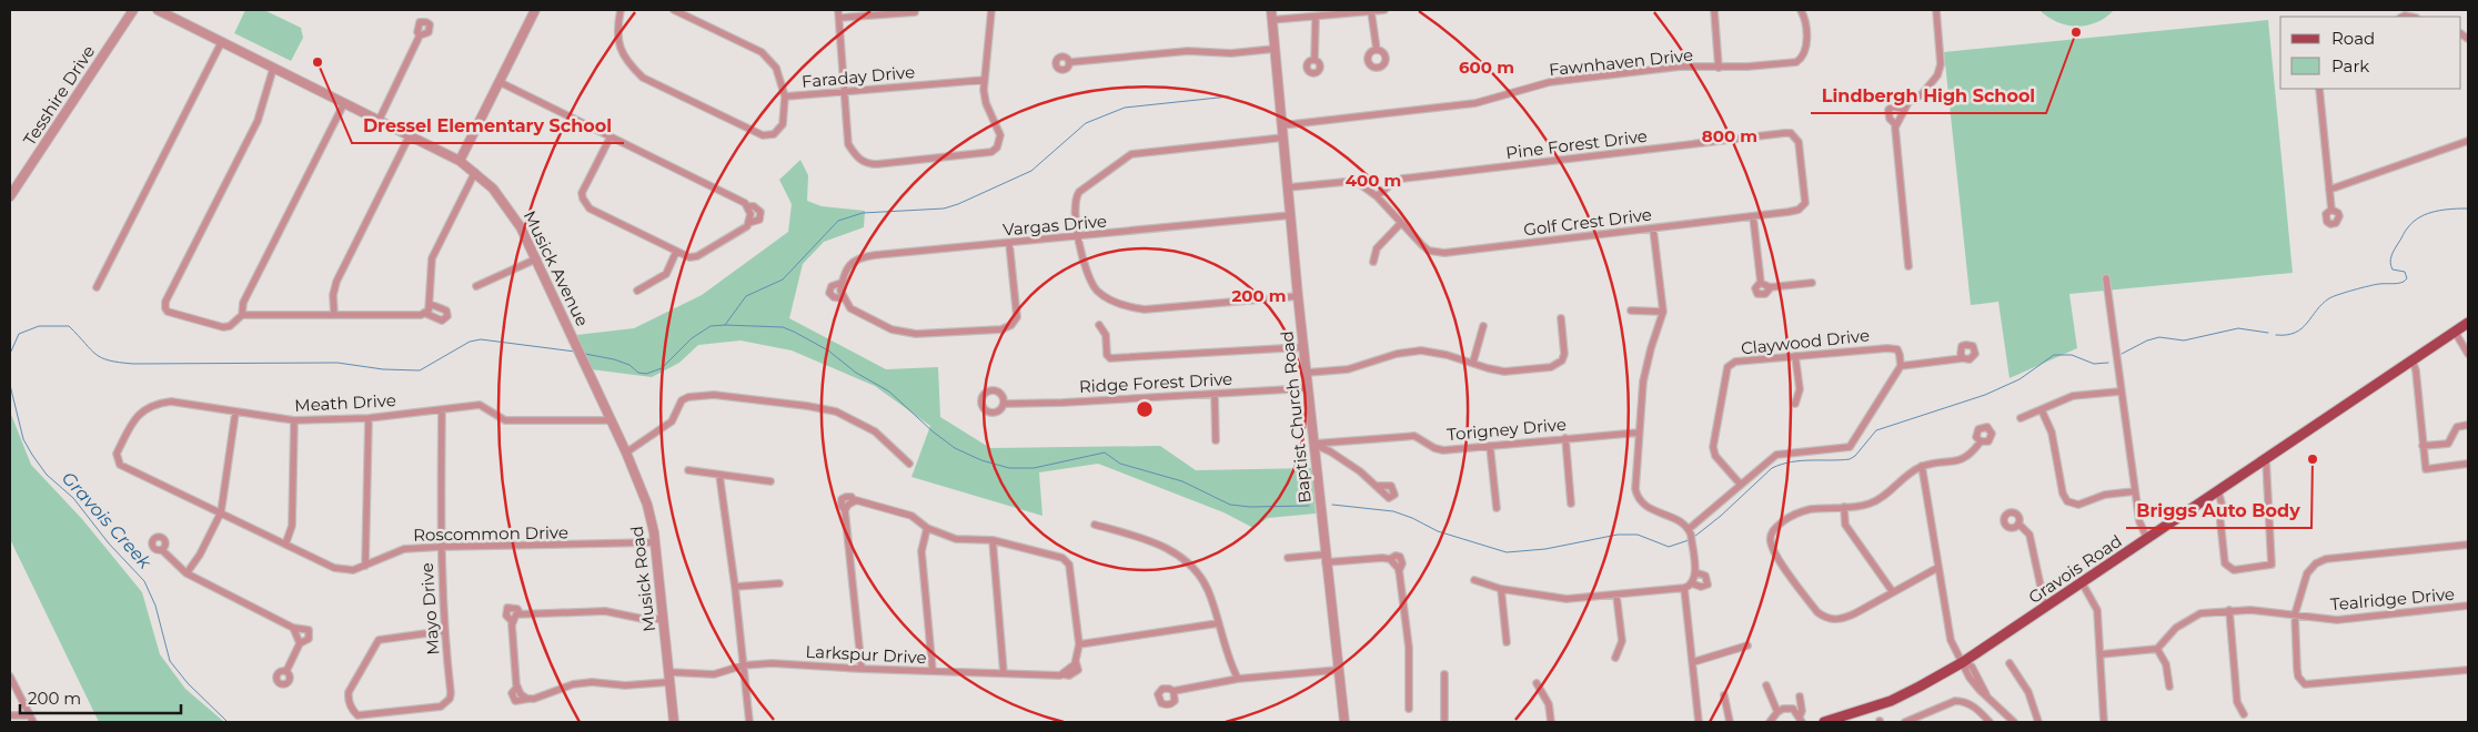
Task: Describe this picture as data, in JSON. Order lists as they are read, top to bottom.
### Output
{
  "streets": {
    "main road": ["Gravois Road"],
    "street": [
      "Fawnhaven Drive",
      "Faraday Drive",
      "Tesshire Drive",
      "Pine Forest Drive",
      "Golf Crest Drive",
      "Vargas Drive",
      "Musick Avenue",
      "Claywood Drive",
      "Ridge Forest Drive",
      "Meath Drive",
      "Baptist Church Road",
      "Torigney Drive",
      "Roscommon Drive",
      "Musick Road",
      "Tealridge Drive",
      "Mayo Drive",
      "Larkspur Drive"
    ]
  },
  "crossings": [
    ["Fawnhaven Drive", "Baptist Church Road"],
    ["Pine Forest Drive", "Golf Crest Drive"],
    ["Golf Crest Drive", "Baptist Church Road"],
    ["Vargas Drive", "Baptist Church Road"],
    ["Musick Avenue", "Musick Road"],
    ["Ridge Forest Drive", "Baptist Church Road"],
    ["Meath Drive", "Roscommon Drive"],
    ["Meath Drive", "Musick Road"],
    ["Meath Drive", "Mayo Drive"],
    ["Baptist Church Road", "Torigney Drive"],
    ["Roscommon Drive", "Musick Road"],
    ["Roscommon Drive", "Mayo Drive"],
    ["Musick Road", "Larkspur Drive"]
  ],
  "water": ["Gravois Creek"],
  "places": ["Lindbergh High School", "Dressel Elementary School", "Briggs Auto Body"],
  "legend": ["Road", "Park"],
  "scale_bar": "200 m",
  "rings": [
    "600 m",
    "800 m",
    "400 m",
    "200 m"
  ]
}
